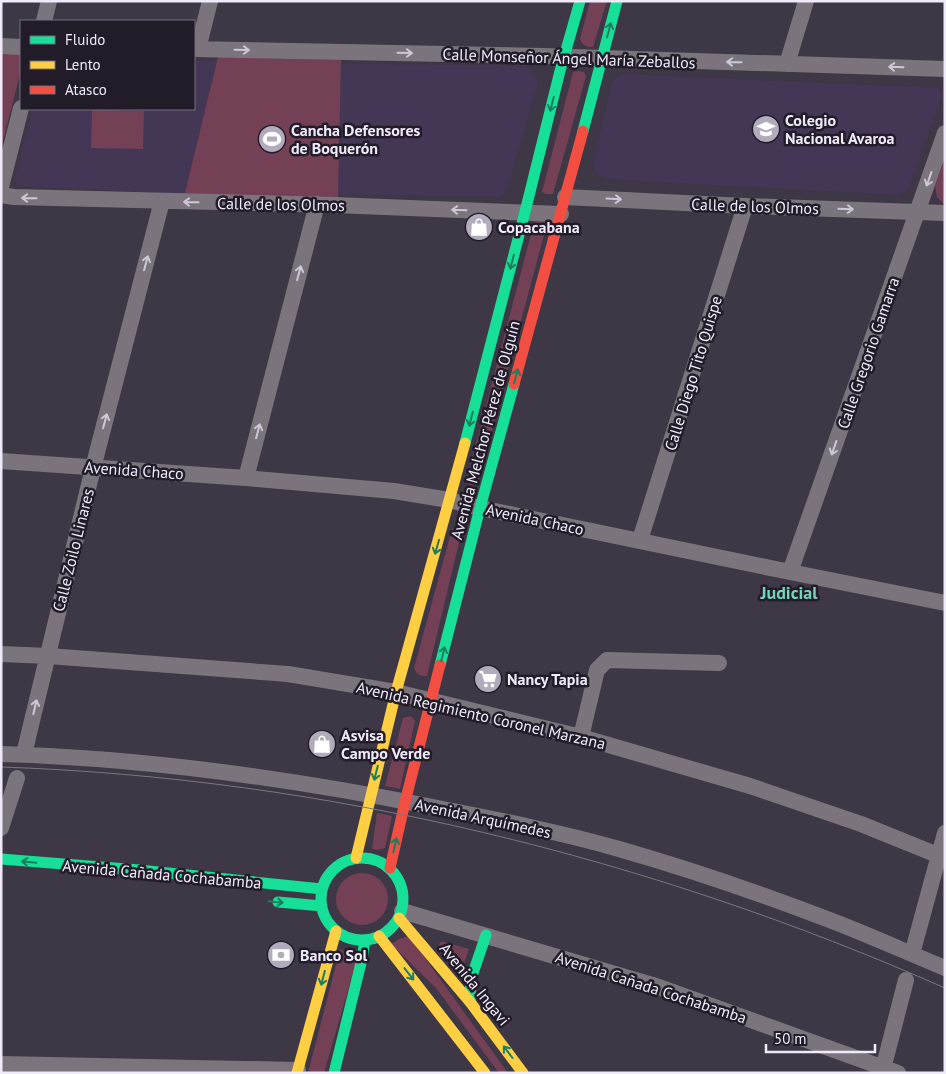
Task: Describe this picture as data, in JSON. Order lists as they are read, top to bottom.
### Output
{
  "streets": {
    "main road": ["Avenida Melchor Pérez de Olguín", "Avenida Cañada Cochabamba", "Avenida Ingavi"],
    "street": [
      "Calle Monseñor Ángel María Zeballos",
      "Calle de los Olmos",
      "Calle Gregorio Gamarra",
      "Calle Diego Tito Quispe",
      "Avenida Chaco",
      "Calle Zoilo Linares",
      "Avenida Regimiento Coronel Marzana",
      "Avenida Arquímedes"
    ]
  },
  "crossings": [
    ["Calle Monseñor Ángel María Zeballos", "Avenida Melchor Pérez de Olguín"],
    ["Calle de los Olmos", "Calle Gregorio Gamarra"],
    ["Calle de los Olmos", "Calle Diego Tito Quispe"],
    ["Calle de los Olmos", "Avenida Melchor Pérez de Olguín"],
    ["Calle de los Olmos", "Calle Zoilo Linares"],
    ["Calle Gregorio Gamarra", "Avenida Chaco"],
    ["Calle Diego Tito Quispe", "Avenida Chaco"],
    ["Avenida Melchor Pérez de Olguín", "Avenida Chaco"],
    ["Avenida Melchor Pérez de Olguín", "Avenida Regimiento Coronel Marzana"],
    ["Avenida Melchor Pérez de Olguín", "Avenida Arquímedes"],
    ["Avenida Melchor Pérez de Olguín", "Avenida Cañada Cochabamba"],
    ["Avenida Melchor Pérez de Olguín", "Avenida Ingavi"],
    ["Avenida Chaco", "Calle Zoilo Linares"],
    ["Calle Zoilo Linares", "Avenida Regimiento Coronel Marzana"],
    ["Calle Zoilo Linares", "Avenida Arquímedes"],
    ["Avenida Cañada Cochabamba", "Avenida Ingavi"]
  ],
  "one_way": ["Calle Gregorio Gamarra", "Calle Zoilo Linares"],
  "districts": ["Judicial"],
  "places": {
    "school or university": ["Colegio Nacional Avaroa"],
    "sports": ["Cancha Defensores de Boquerón"],
    "shop": ["Copacabana", "Asvisa Campo Verde"],
    "supermarket": ["Nancy Tapia"],
    "bank": ["Banco Sol"]
  },
  "legend": ["Fluido", "Lento", "Atasco"],
  "scale_bar": "50 m"
}
